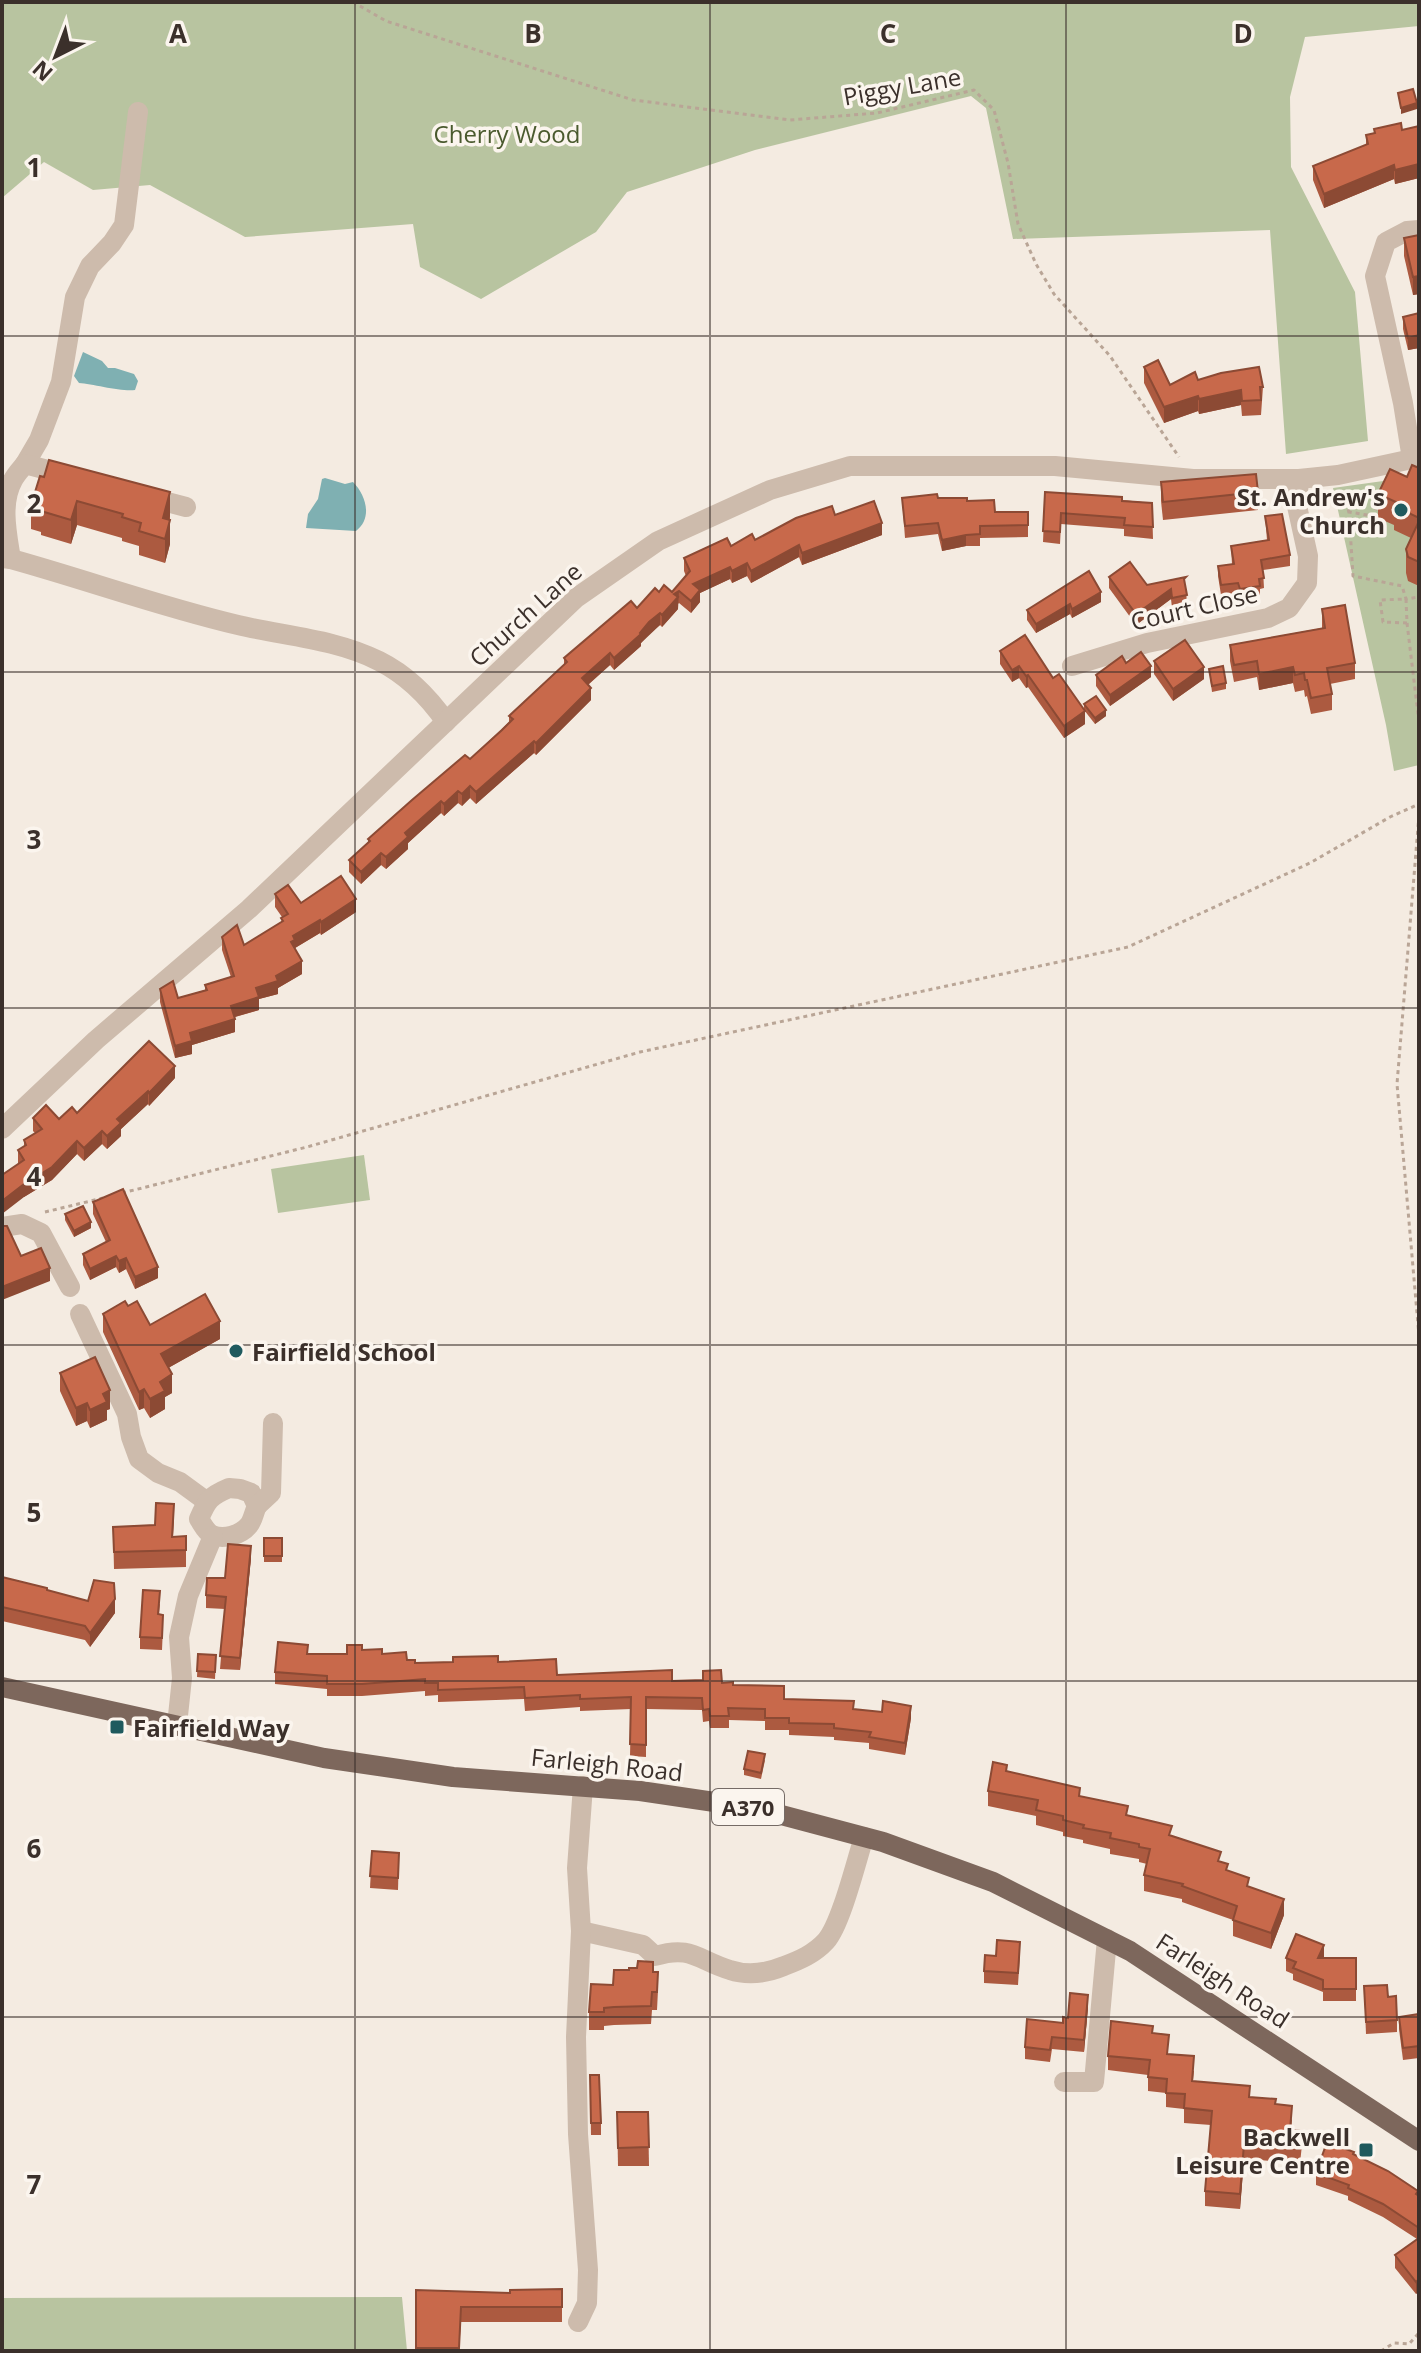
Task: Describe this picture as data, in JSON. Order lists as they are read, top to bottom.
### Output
{
  "streets": {
    "main road": ["Farleigh Road", "A370"],
    "street": ["Court Close", "Church Lane"],
    "path": ["Piggy Lane"]
  },
  "crossings": [
    ["Piggy Lane", "Church Lane"],
    ["Court Close", "Church Lane"]
  ],
  "parks": ["Cherry Wood"],
  "places": {
    "other": ["St. Andrew's Church", "Fairfield School"],
    "transit": ["Fairfield Way", "Backwell Leisure Centre"]
  },
  "north": "bottom left",
  "grid": {
    "columns": [
      "A",
      "B",
      "C",
      "D"
    ],
    "rows": [
      "1",
      "2",
      "3",
      "4",
      "5",
      "6",
      "7"
    ]
  }
}
